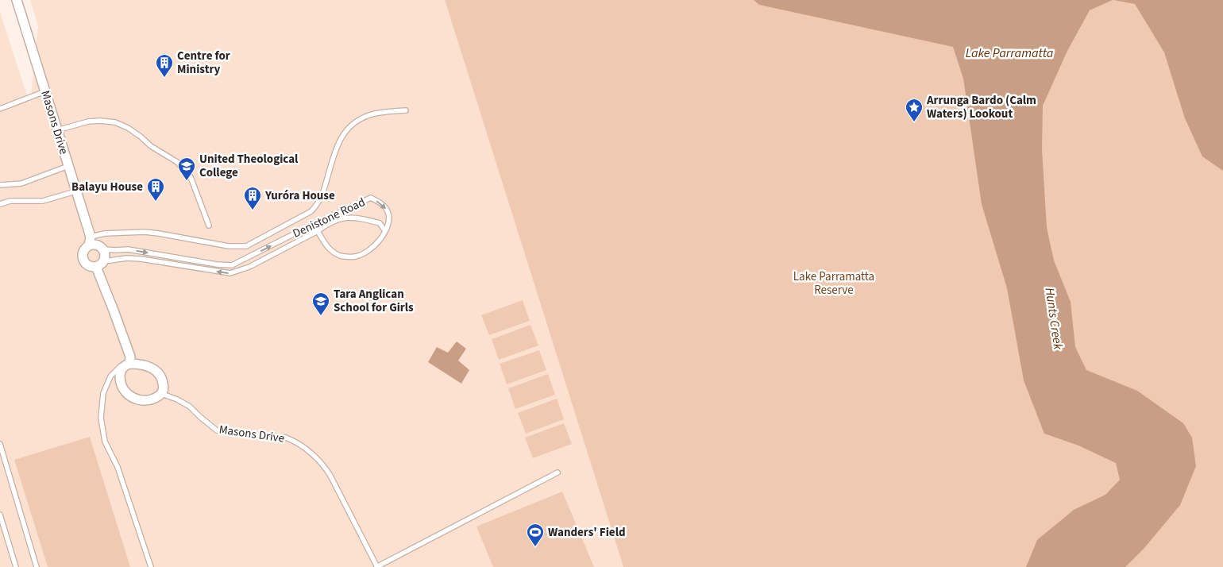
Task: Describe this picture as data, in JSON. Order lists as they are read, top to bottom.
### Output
{
  "streets": {
    "street": ["Masons Drive"],
    "lane": ["Denistone Road"]
  },
  "crossings": [
    ["Masons Drive", "Denistone Road"]
  ],
  "water": ["Lake Parramatta", "Hunts Creek"],
  "parks": ["Lake Parramatta Reserve"],
  "places": {
    "building": ["Centre for Ministry", "Balayu House", "Yuróra House"],
    "place": ["Arrunga Bardo (Calm Waters) Lookout"],
    "school or university": ["United Theological College", "Tara Anglican School for Girls"],
    "sports": ["Wanders' Field"]
  }
}
